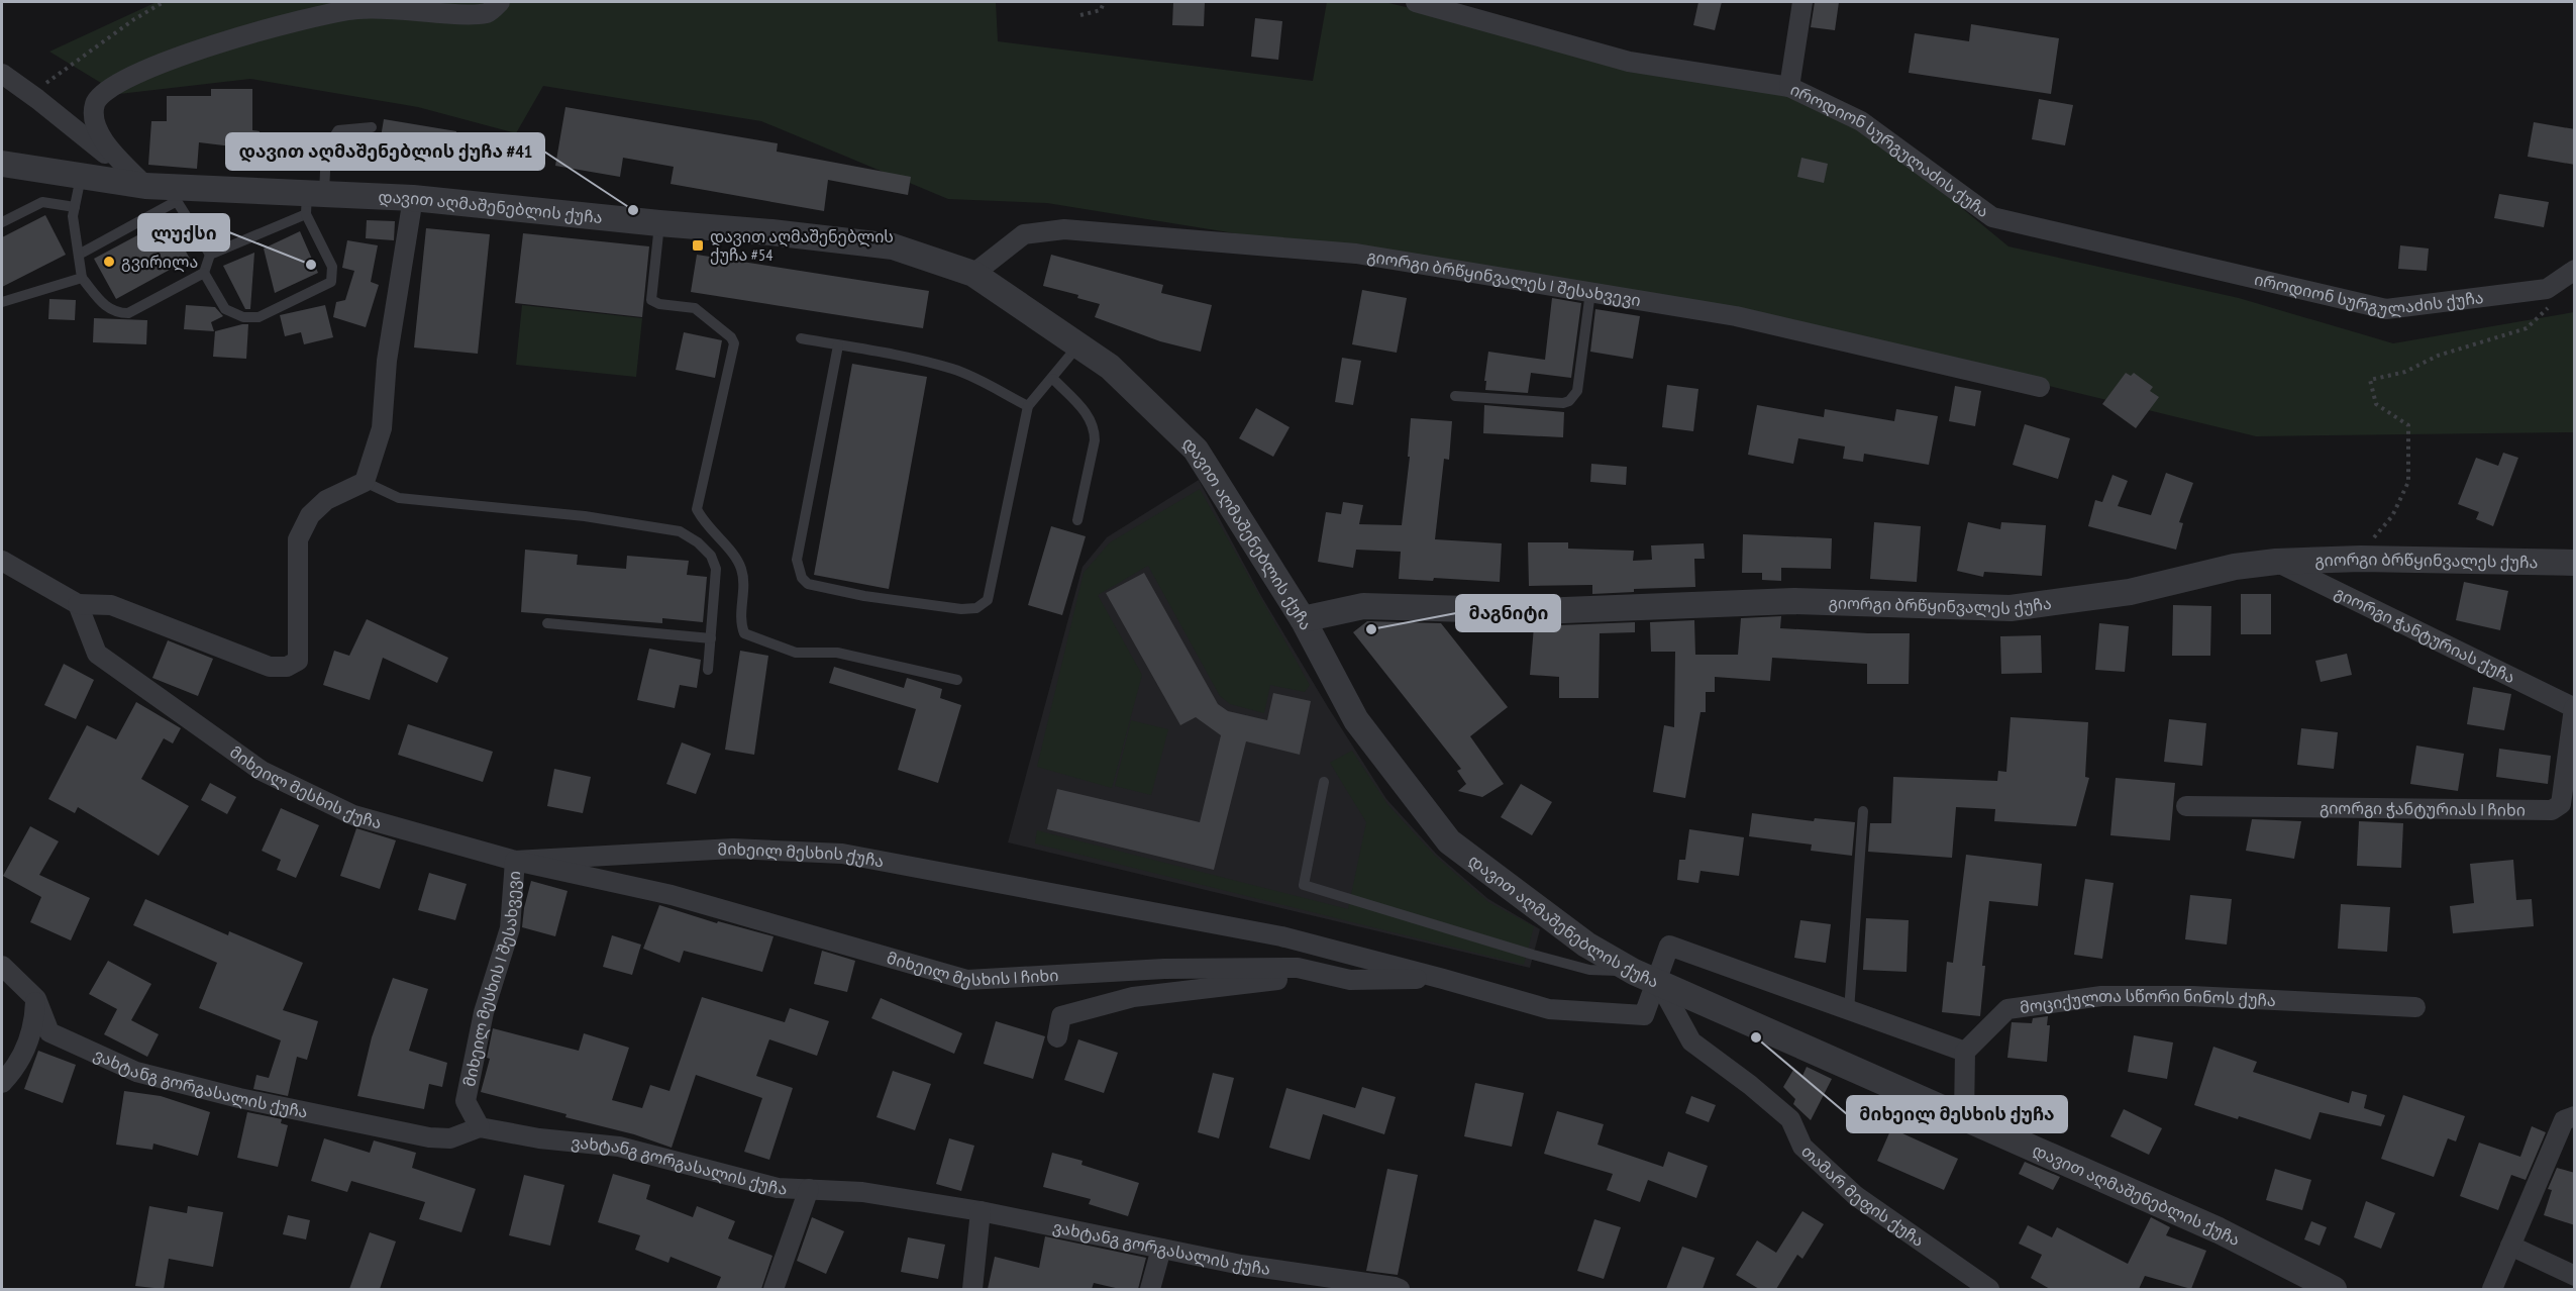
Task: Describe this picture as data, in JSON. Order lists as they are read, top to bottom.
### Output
{
  "streets": {
    "street": [
      "იროდიონ სურგულაძის ქუჩა",
      "დავით აღმაშენებლის ქუჩა",
      "გიორგი ბრწყინვალეს I შესახვევი",
      "გიორგი ბრწყინვალეს ქუჩა",
      "გიორგი ჭანტურიას ქუჩა",
      "მიხეილ მესხის ქუჩა",
      "გიორგი ჭანტურიას I ჩიხი",
      "მიხეილ მესხის I ჩიხი",
      "მიხეილ მესხის I შესახვევი",
      "მოციქულთა სწორი ნინოს ქუჩა",
      "ვახტანგ გორგასალის ქუჩა",
      "თამარ მეფის ქუჩა"
    ]
  },
  "crossings": [
    ["დავით აღმაშენებლის ქუჩა", "გიორგი ბრწყინვალეს I შესახვევი"],
    ["დავით აღმაშენებლის ქუჩა", "გიორგი ბრწყინვალეს ქუჩა"],
    ["დავით აღმაშენებლის ქუჩა", "მიხეილ მესხის ქუჩა"],
    ["დავით აღმაშენებლის ქუჩა", "თამარ მეფის ქუჩა"],
    ["გიორგი ბრწყინვალეს ქუჩა", "გიორგი ჭანტურიას ქუჩა"],
    ["გიორგი ჭანტურიას ქუჩა", "გიორგი ჭანტურიას I ჩიხი"],
    ["მიხეილ მესხის ქუჩა", "მიხეილ მესხის I ჩიხი"],
    ["მიხეილ მესხის ქუჩა", "მიხეილ მესხის I შესახვევი"],
    ["მიხეილ მესხის ქუჩა", "თამარ მეფის ქუჩა"],
    ["მიხეილ მესხის I ჩიხი", "მიხეილ მესხის I შესახვევი"],
    ["მიხეილ მესხის I შესახვევი", "ვახტანგ გორგასალის ქუჩა"]
  ],
  "places": {
    "other": [
      "დავით აღმაშენებლის ქუჩა #41",
      "გვირილა",
      "ლუქსი",
      "მაგნიტი",
      "მიხეილ მესხის ქუჩა"
    ],
    "transit": ["დავით აღმაშენებლის ქუჩა #54"]
  }
}
